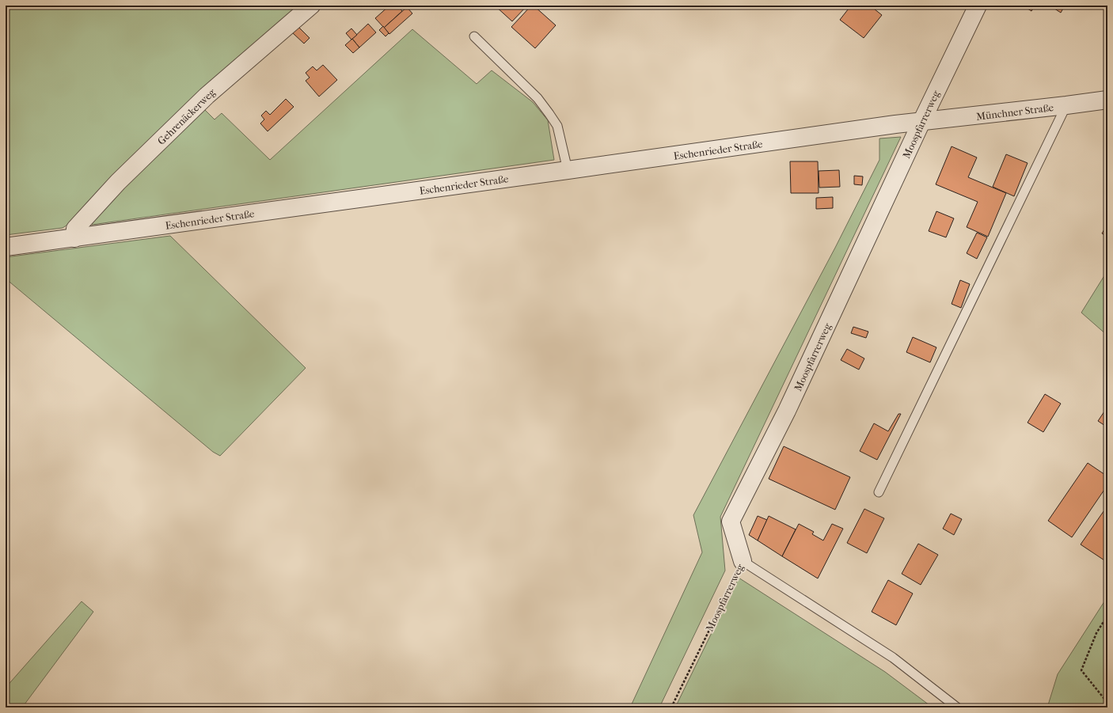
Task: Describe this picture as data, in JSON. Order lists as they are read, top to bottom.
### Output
{
  "streets": {
    "street": [
      "Münchner Straße",
      "Gehrenäckerweg",
      "Moospfarrerweg",
      "Eschenrieder Straße"
    ]
  },
  "crossings": [
    ["Münchner Straße", "Moospfarrerweg"],
    ["Münchner Straße", "Eschenrieder Straße"],
    ["Gehrenäckerweg", "Eschenrieder Straße"],
    ["Moospfarrerweg", "Eschenrieder Straße"]
  ]
}
